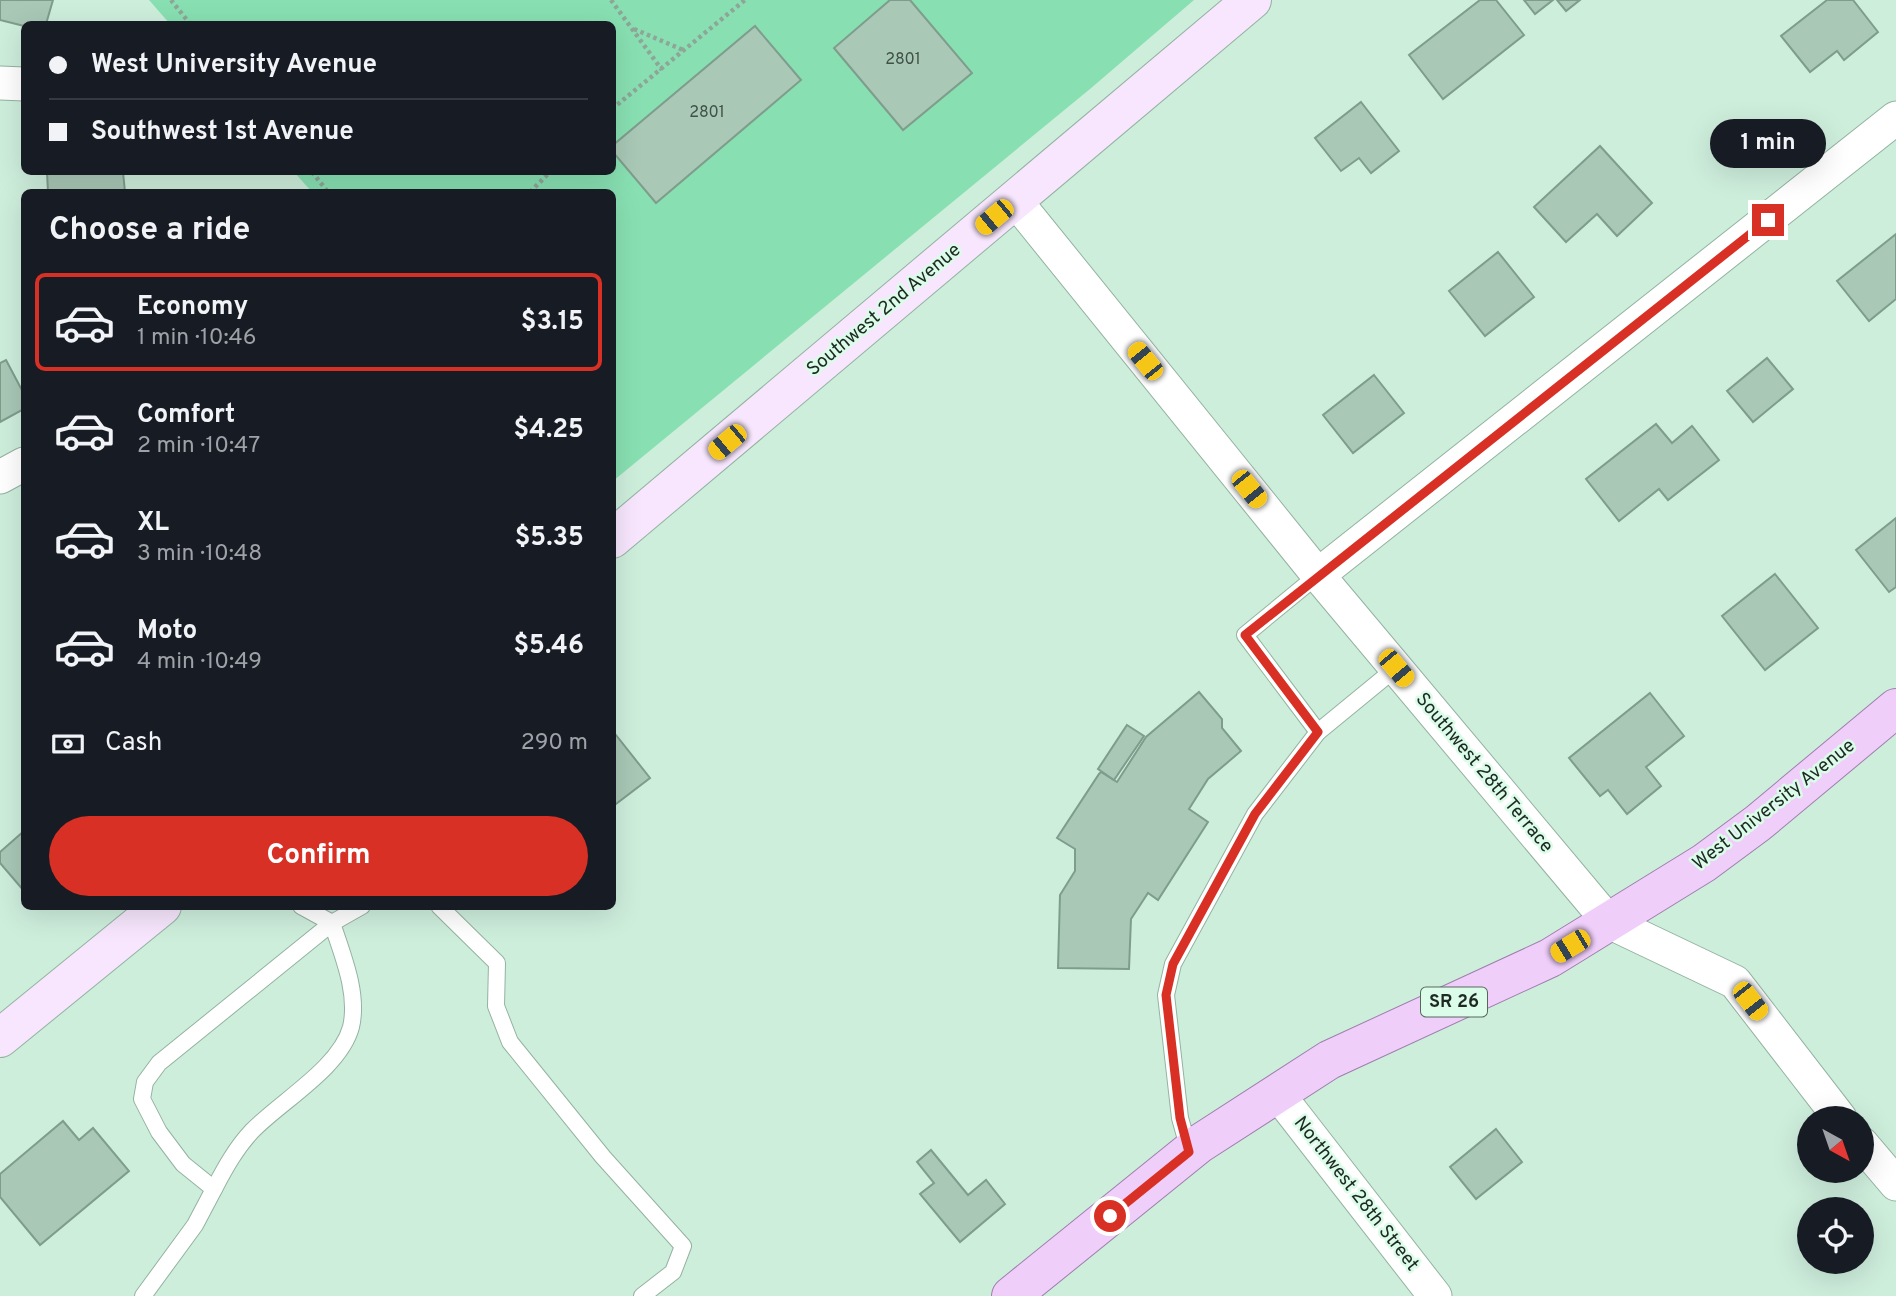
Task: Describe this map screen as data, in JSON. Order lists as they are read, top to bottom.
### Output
{
  "streets": {
    "main road": ["Southwest 2nd Avenue", "West University Avenue", "SR 26"],
    "street": ["Southwest 28th Terrace", "Northwest 28th Street"]
  },
  "crossings": [
    ["Southwest 2nd Avenue", "Southwest 28th Terrace"],
    ["Southwest 28th Terrace", "West University Avenue"],
    ["West University Avenue", "Northwest 28th Street"]
  ],
  "house_numbers": ["2801", "2801"],
  "north": "bottom right",
  "page": {
    "banner": ["West University Avenue", "Southwest 1st Avenue"],
    "bubble": "1 min",
    "heading": "Choose a ride",
    "list": [
      {
        "name": "Economy",
        "note": "1 min · 10:46",
        "value": "$3.15"
      },
      {
        "name": "Comfort",
        "note": "2 min · 10:47",
        "value": "$4.25"
      },
      {
        "name": "XL",
        "note": "3 min · 10:48",
        "value": "$5.35"
      },
      {
        "name": "Moto",
        "note": "4 min · 10:49",
        "value": "$5.46"
      }
    ],
    "pay": ["Cash", "290 m"],
    "buttons": "Confirm"
  }
}
